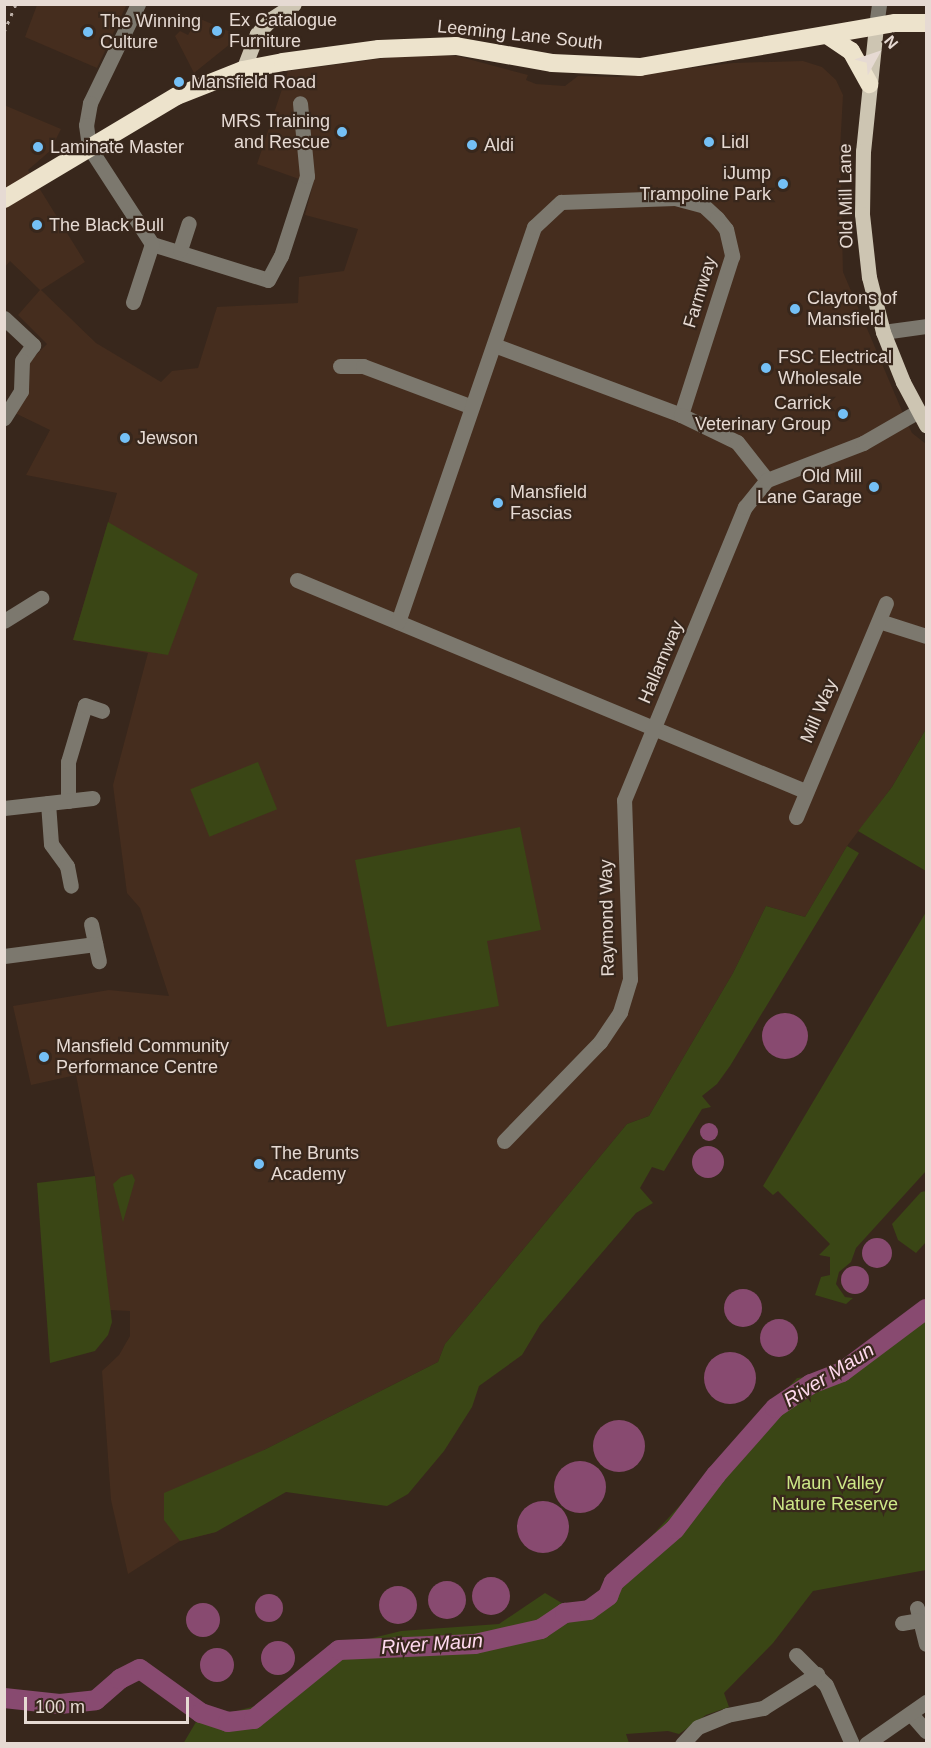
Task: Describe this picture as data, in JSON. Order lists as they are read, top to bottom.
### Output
{
  "streets": {
    "highway": ["Leeming Lane South"],
    "main road": ["Old Mill Lane"],
    "street": [
      "Farmway",
      "Hallamway",
      "Mill Way",
      "Raymond Way"
    ]
  },
  "crossings": [
    ["Leeming Lane South", "Old Mill Lane"],
    ["Old Mill Lane", "Hallamway"],
    ["Farmway", "Hallamway"],
    ["Hallamway", "Raymond Way"]
  ],
  "water": ["River Maun"],
  "parks": ["Maun Valley Nature Reserve"],
  "places": [
    "Ex Catalogue Furniture",
    "The Winning Culture",
    "Mansfield Road",
    "MRS Training and Rescue",
    "Lidl",
    "Aldi",
    "Laminate Master",
    "iJump Trampoline Park",
    "The Black Bull",
    "Claytons of Mansfield",
    "FSC Electrical Wholesale",
    "Carrick Veterinary Group",
    "Jewson",
    "Old Mill Lane Garage",
    "Mansfield Fascias",
    "Mansfield Community Performance Centre",
    "The Brunts Academy"
  ],
  "scale_bar": "100 m",
  "north": "top right"
}
